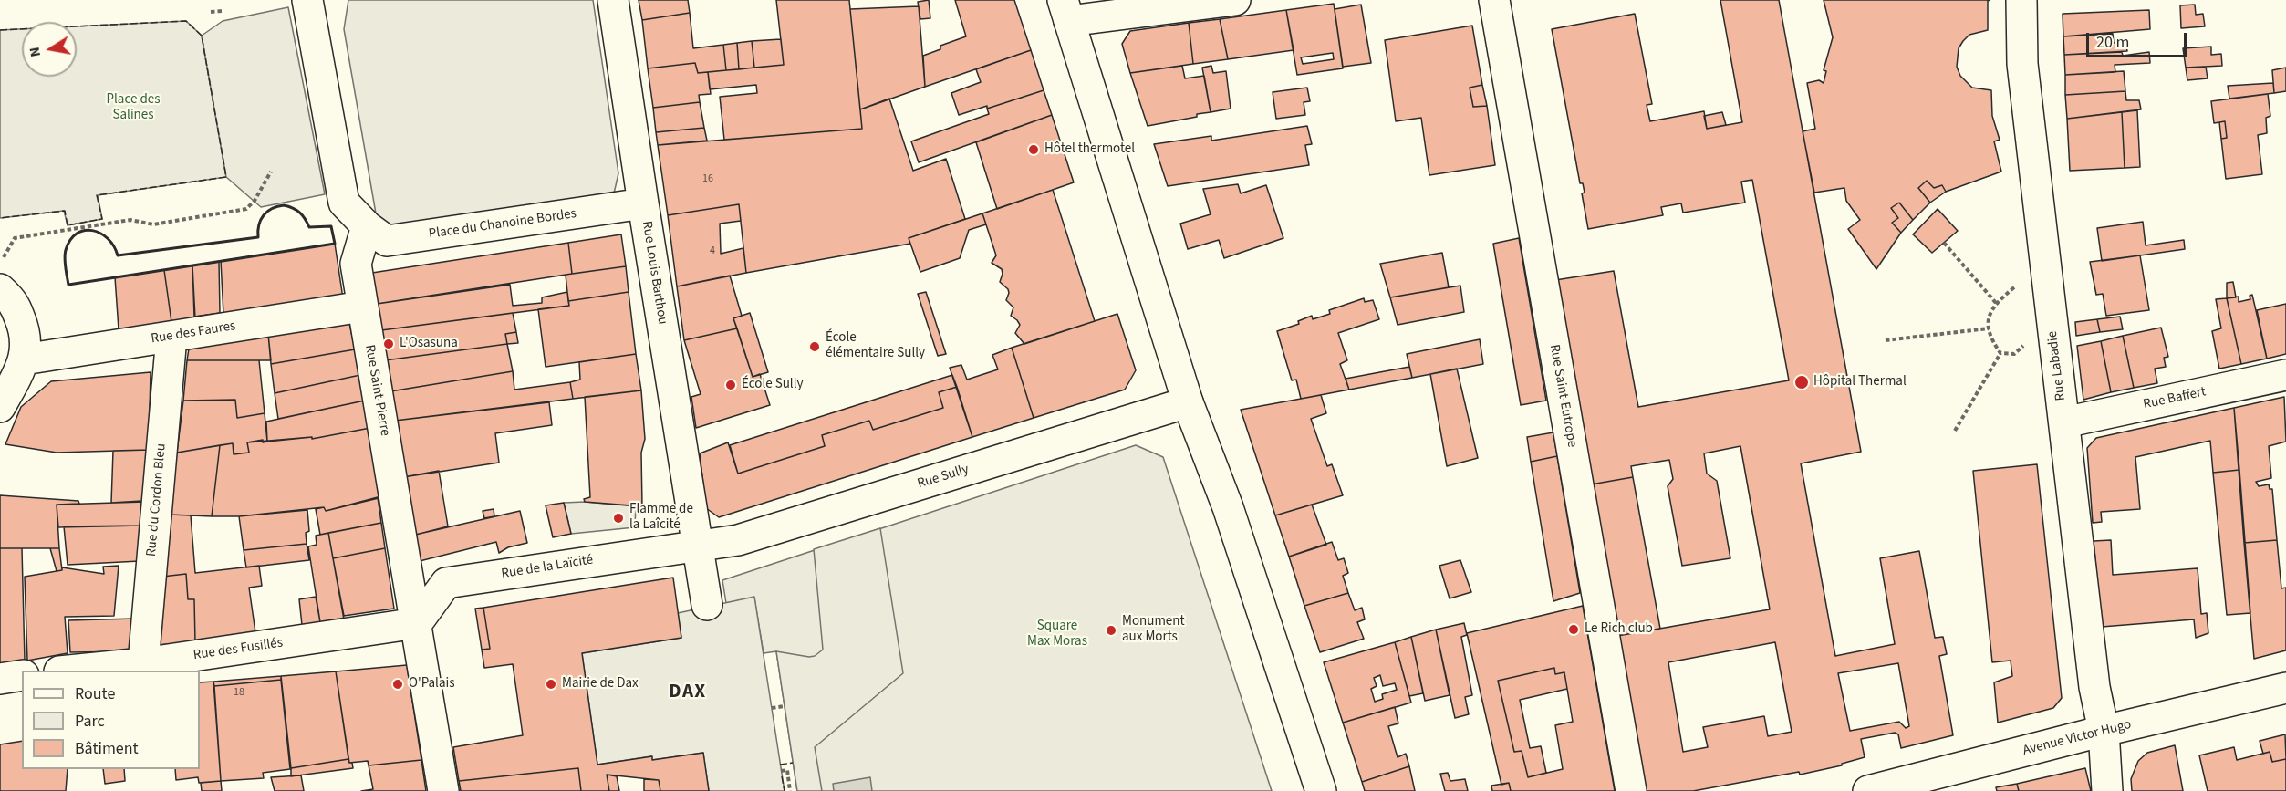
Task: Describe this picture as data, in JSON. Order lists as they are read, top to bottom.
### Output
{
  "streets": {
    "street": [
      "Place du Chanoine Bordes",
      "Rue Louis Barthou",
      "Rue des Faures",
      "Rue Labadie",
      "Rue Saint-Pierre",
      "Rue Saint-Eutrope",
      "Rue Baffert",
      "Rue Sully",
      "Rue du Cordon Bleu",
      "Rue de la Laïcité",
      "Rue des Fusillés",
      "Avenue Victor Hugo"
    ]
  },
  "crossings": [
    ["Place du Chanoine Bordes", "Rue Louis Barthou"],
    ["Place du Chanoine Bordes", "Rue Saint-Pierre"],
    ["Rue Louis Barthou", "Rue Sully"],
    ["Rue Louis Barthou", "Rue de la Laïcité"],
    ["Rue des Faures", "Rue Saint-Pierre"],
    ["Rue des Faures", "Rue du Cordon Bleu"],
    ["Rue Labadie", "Rue Baffert"],
    ["Rue Labadie", "Avenue Victor Hugo"],
    ["Rue Saint-Pierre", "Rue de la Laïcité"],
    ["Rue Saint-Pierre", "Rue des Fusillés"],
    ["Rue Sully", "Rue de la Laïcité"],
    ["Rue du Cordon Bleu", "Rue des Fusillés"],
    ["Rue de la Laïcité", "Rue des Fusillés"]
  ],
  "districts": ["DAX"],
  "parks": ["Place des Salines", "Square Max Moras"],
  "places": [
    "Hôtel thermotel",
    "L'Osasuna",
    "École élémentaire Sully",
    "Hôpital Thermal",
    "École Sully",
    "Flamme de la Laîcité",
    "Le Rich club",
    "Monument aux Morts",
    "O'Palais",
    "Mairie de Dax"
  ],
  "house_numbers": ["16", "4", "18"],
  "legend": ["Route", "Parc", "Bâtiment"],
  "scale_bar": "20 m",
  "north": "left"
}
